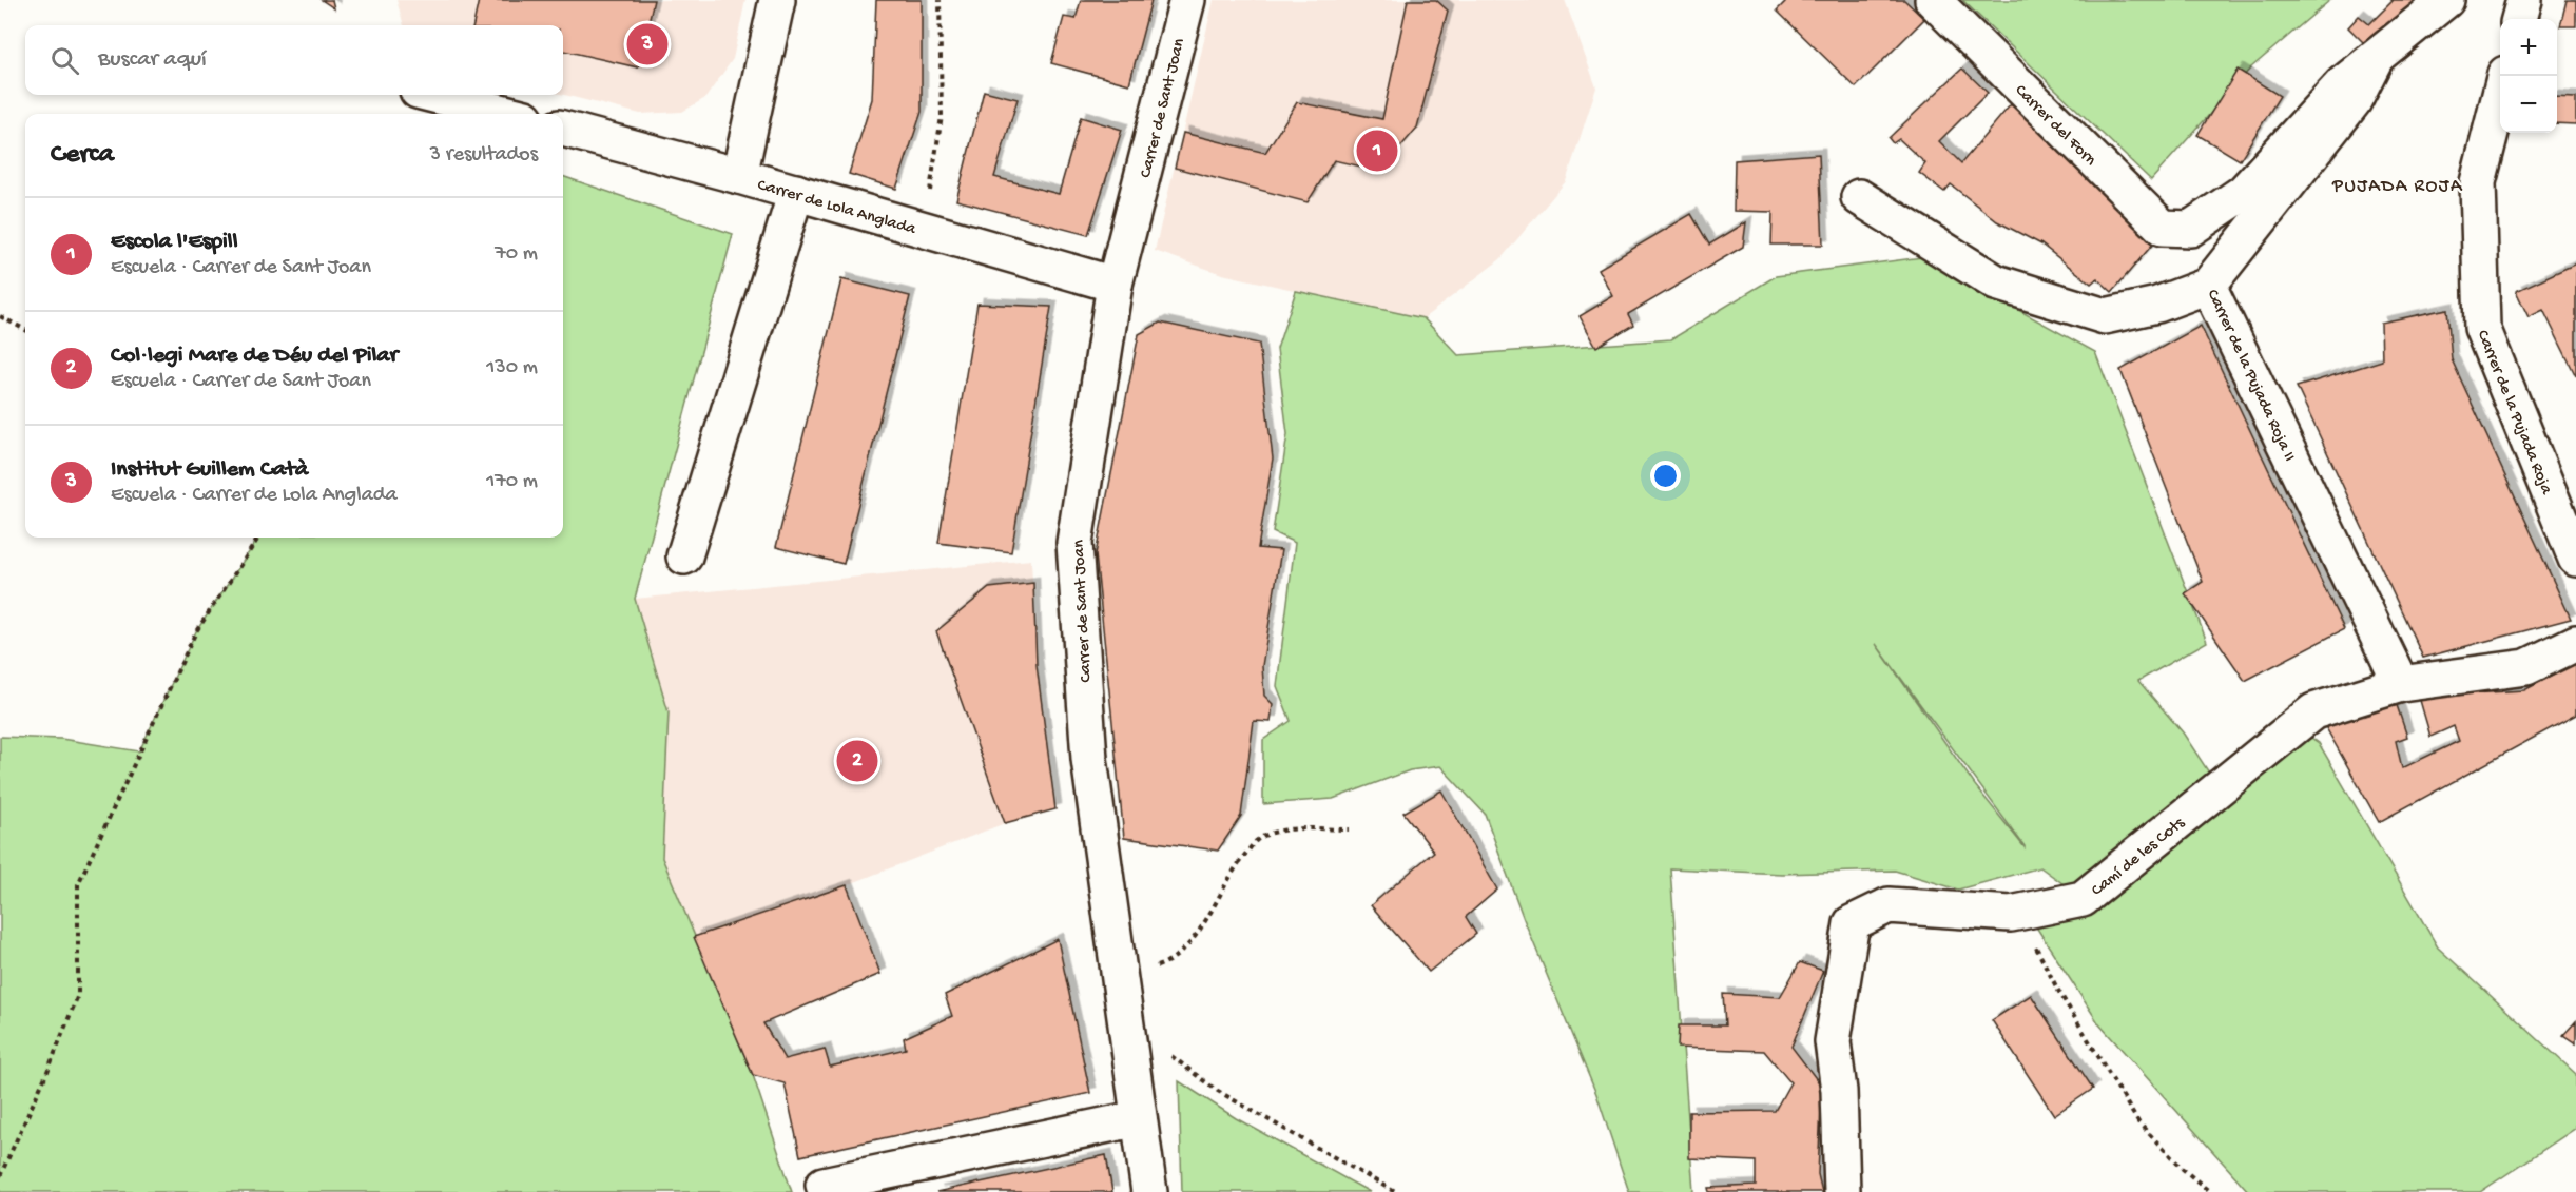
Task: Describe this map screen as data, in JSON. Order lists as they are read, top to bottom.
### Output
{
  "streets": {
    "street": [
      "Carrer de Sant Joan",
      "Carrer del Forn",
      "Carrer de Lola Anglada",
      "Carrer de la Pujada Roja II",
      "Carrer de la Pujada Roja",
      "Camí de les Cots"
    ]
  },
  "crossings": [
    ["Carrer de Sant Joan", "Carrer de Lola Anglada"],
    ["Carrer del Forn", "Carrer de la Pujada Roja II"],
    ["Carrer de la Pujada Roja II", "Camí de les Cots"]
  ],
  "districts": ["PUJADA ROJA"],
  "page": {
    "map_buttons": ["+", "−"],
    "pins": ["3", "1", "2"],
    "search": "Buscar aquí",
    "heading": ["Cerca", "3 resultados"],
    "list": [
      {
        "mark": "1",
        "name": "Escola l'Espill",
        "note": "Escuela · Carrer de Sant Joan",
        "value": "70 m"
      },
      {
        "mark": "2",
        "name": "Col·legi Mare de Déu del Pilar",
        "note": "Escuela · Carrer de Sant Joan",
        "value": "130 m"
      },
      {
        "mark": "3",
        "name": "Institut Guillem Catà",
        "note": "Escuela · Carrer de Lola Anglada",
        "value": "170 m"
      }
    ]
  }
}
